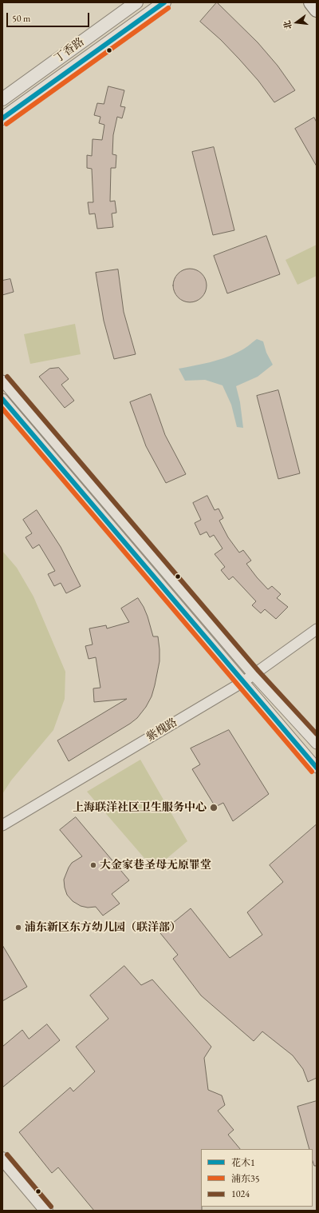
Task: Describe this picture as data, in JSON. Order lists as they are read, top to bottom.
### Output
{
  "streets": {
    "street": ["丁香路", "紫槐路"]
  },
  "places": ["上海联洋社区卫生服务中心", "大金家巷圣母无原罪堂", "浦东新区东方幼儿园（联洋部）"],
  "lines": ["transit line 花木1", "transit line 浦东35", "transit line 1024"],
  "legend": ["花木1", "浦东35", "1024"],
  "scale_bar": "50 m",
  "north": "left"
}
